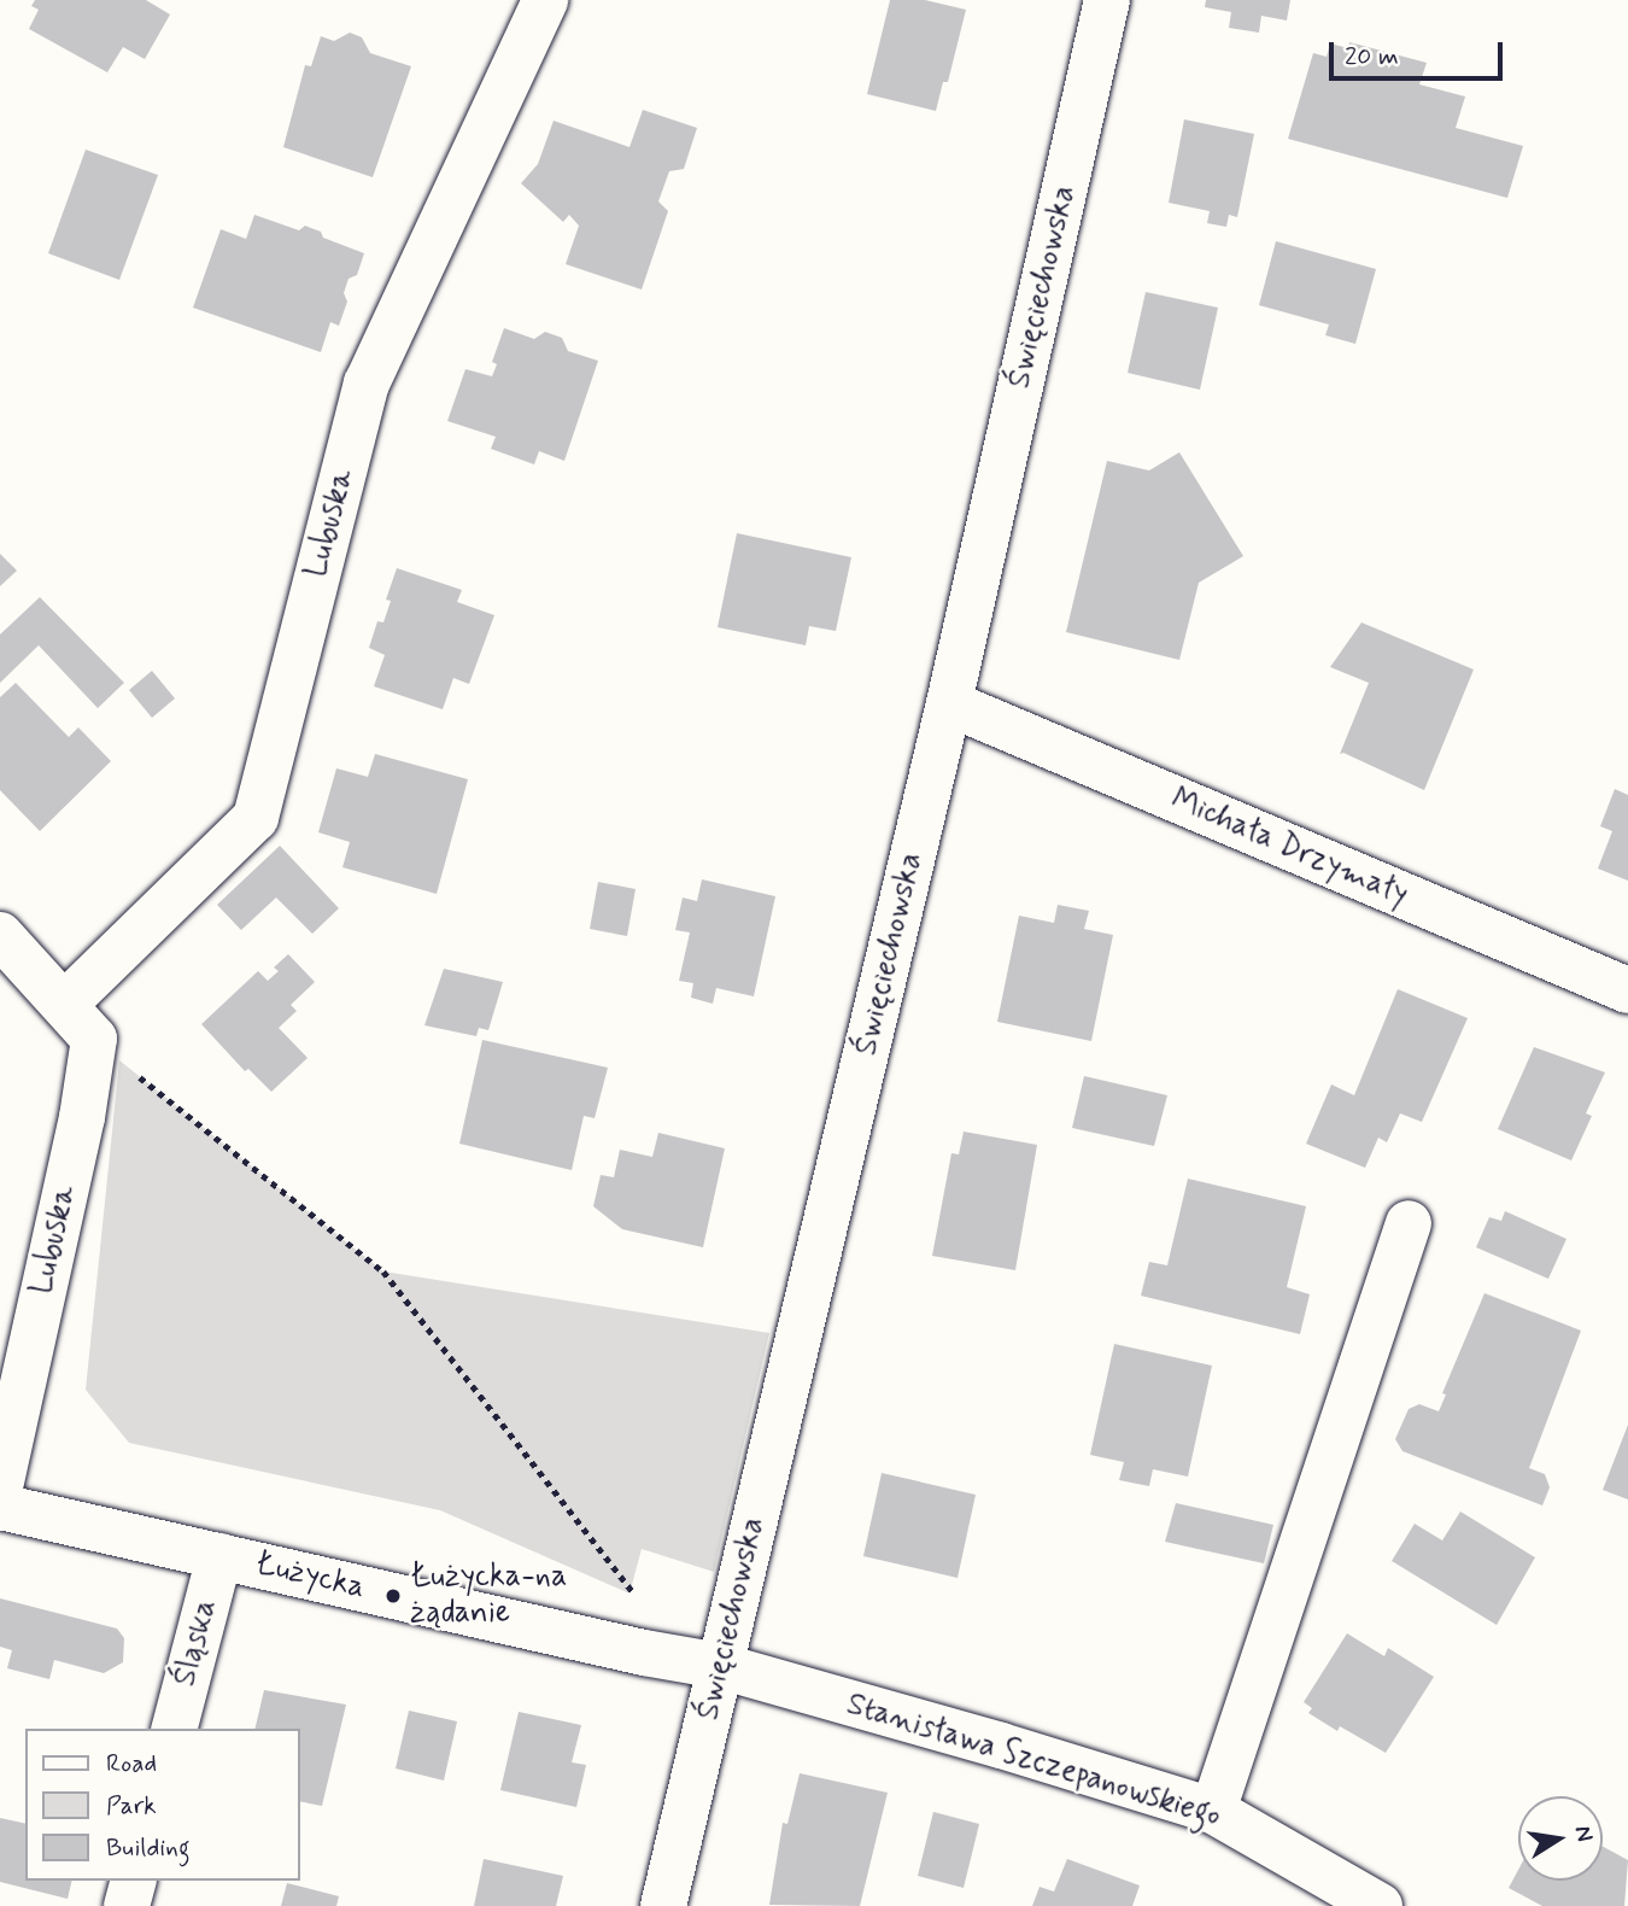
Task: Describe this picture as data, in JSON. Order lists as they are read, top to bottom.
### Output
{
  "streets": {
    "street": [
      "Święciechowska",
      "Lubuska",
      "Michała Drzymały",
      "Łużycka",
      "Śląska",
      "Stanisława Szczepanowskiego"
    ]
  },
  "crossings": [
    ["Święciechowska", "Michała Drzymały"],
    ["Święciechowska", "Łużycka"],
    ["Święciechowska", "Stanisława Szczepanowskiego"],
    ["Łużycka", "Śląska"],
    ["Łużycka", "Stanisława Szczepanowskiego"]
  ],
  "places": ["Łużycka-na żądanie"],
  "legend": ["Road", "Park", "Building"],
  "scale_bar": "20 m",
  "north": "right"
}
